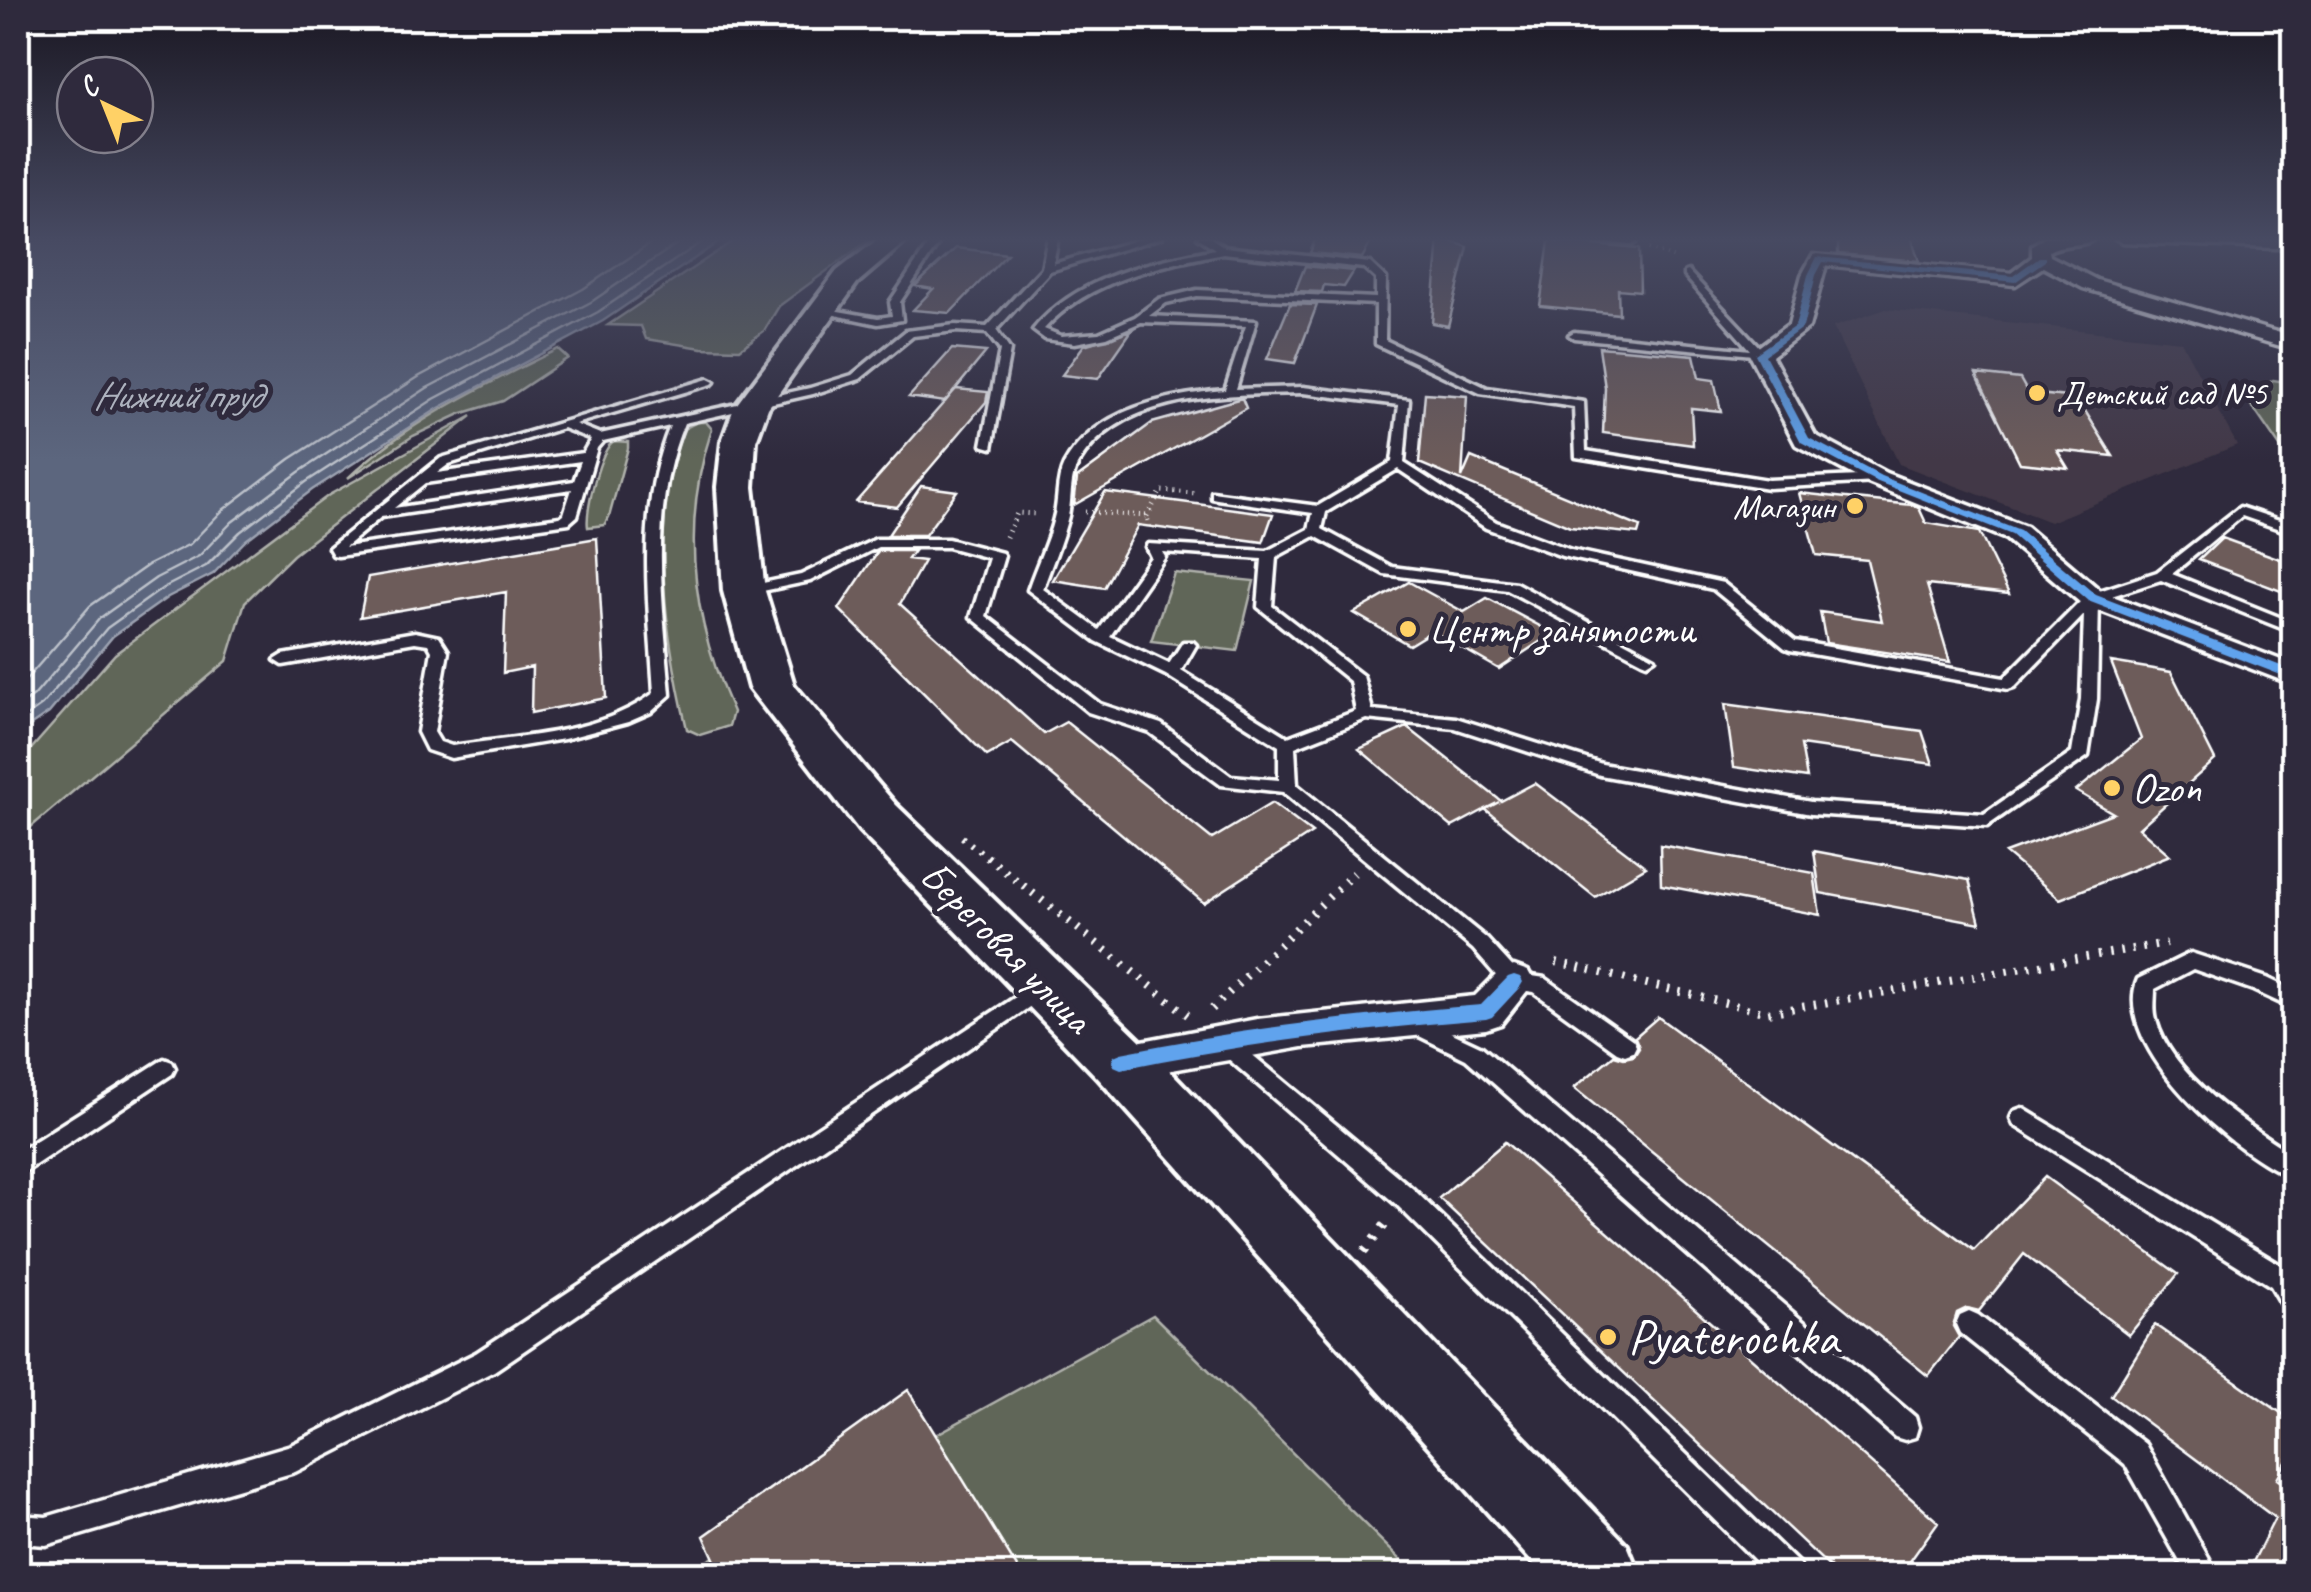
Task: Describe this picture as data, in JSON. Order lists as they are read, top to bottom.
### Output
{
  "streets": {
    "main road": ["Береговая улица"]
  },
  "water": ["Нижний пруд"],
  "places": [
    "Детский сад №5",
    "Магазин",
    "Центр занятости",
    "Ozon",
    "Pyaterochka"
  ],
  "north": "top left"
}
